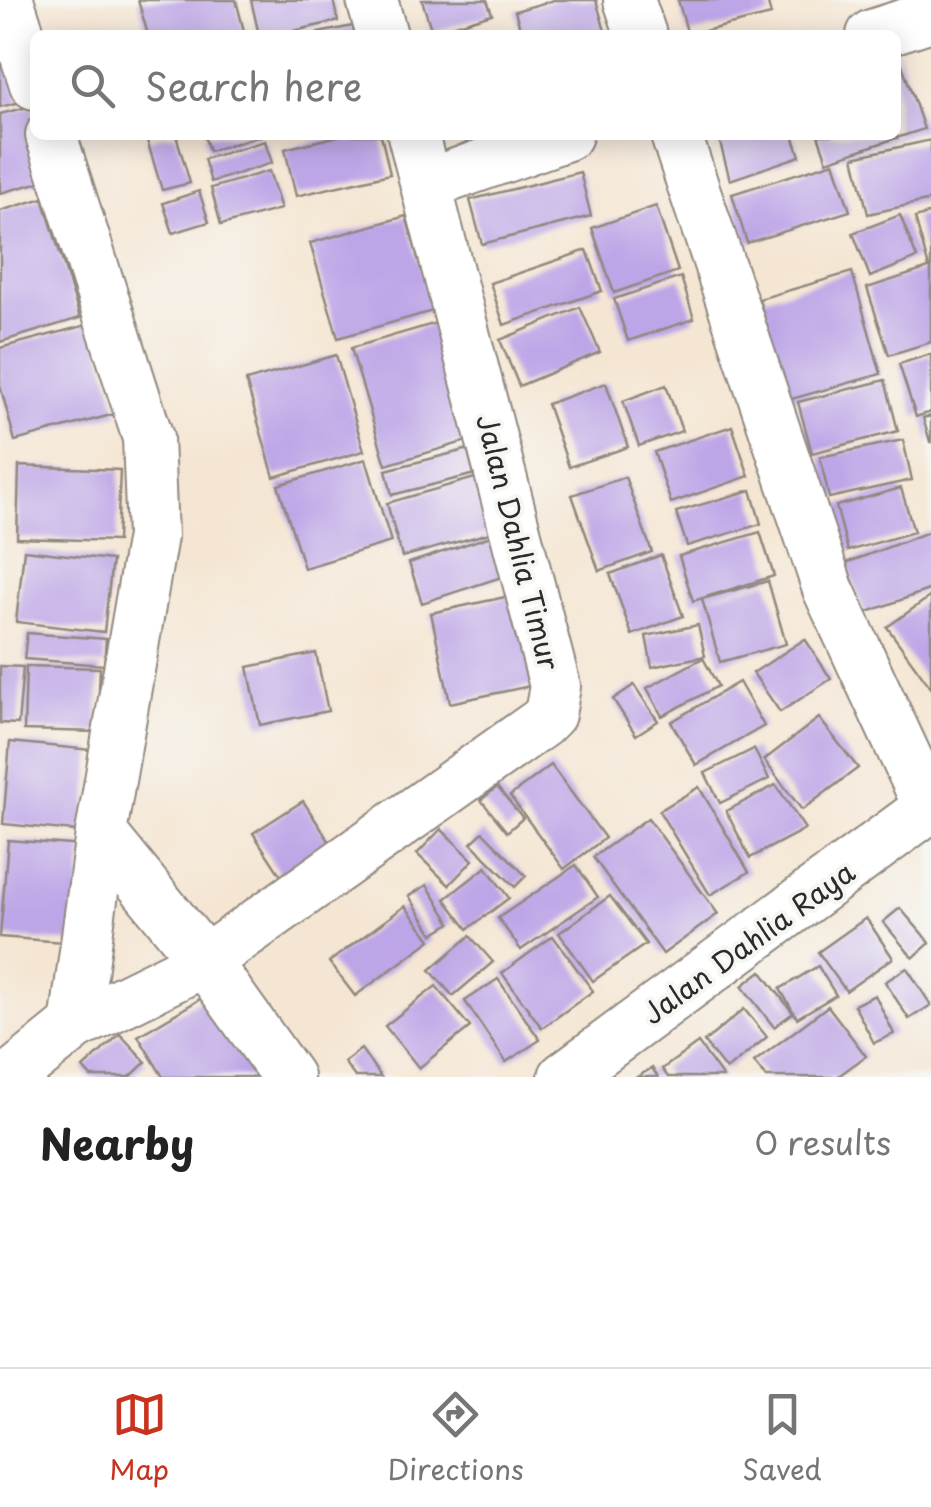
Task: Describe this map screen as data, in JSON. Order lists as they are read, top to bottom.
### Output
{
  "streets": {
    "street": ["Jalan Dahlia Timur", "Jalan Dahlia Raya"]
  },
  "page": {
    "search": "Search here",
    "heading": ["Nearby", "0 results"],
    "nav": ["Map", "Directions", "Saved"]
  }
}
